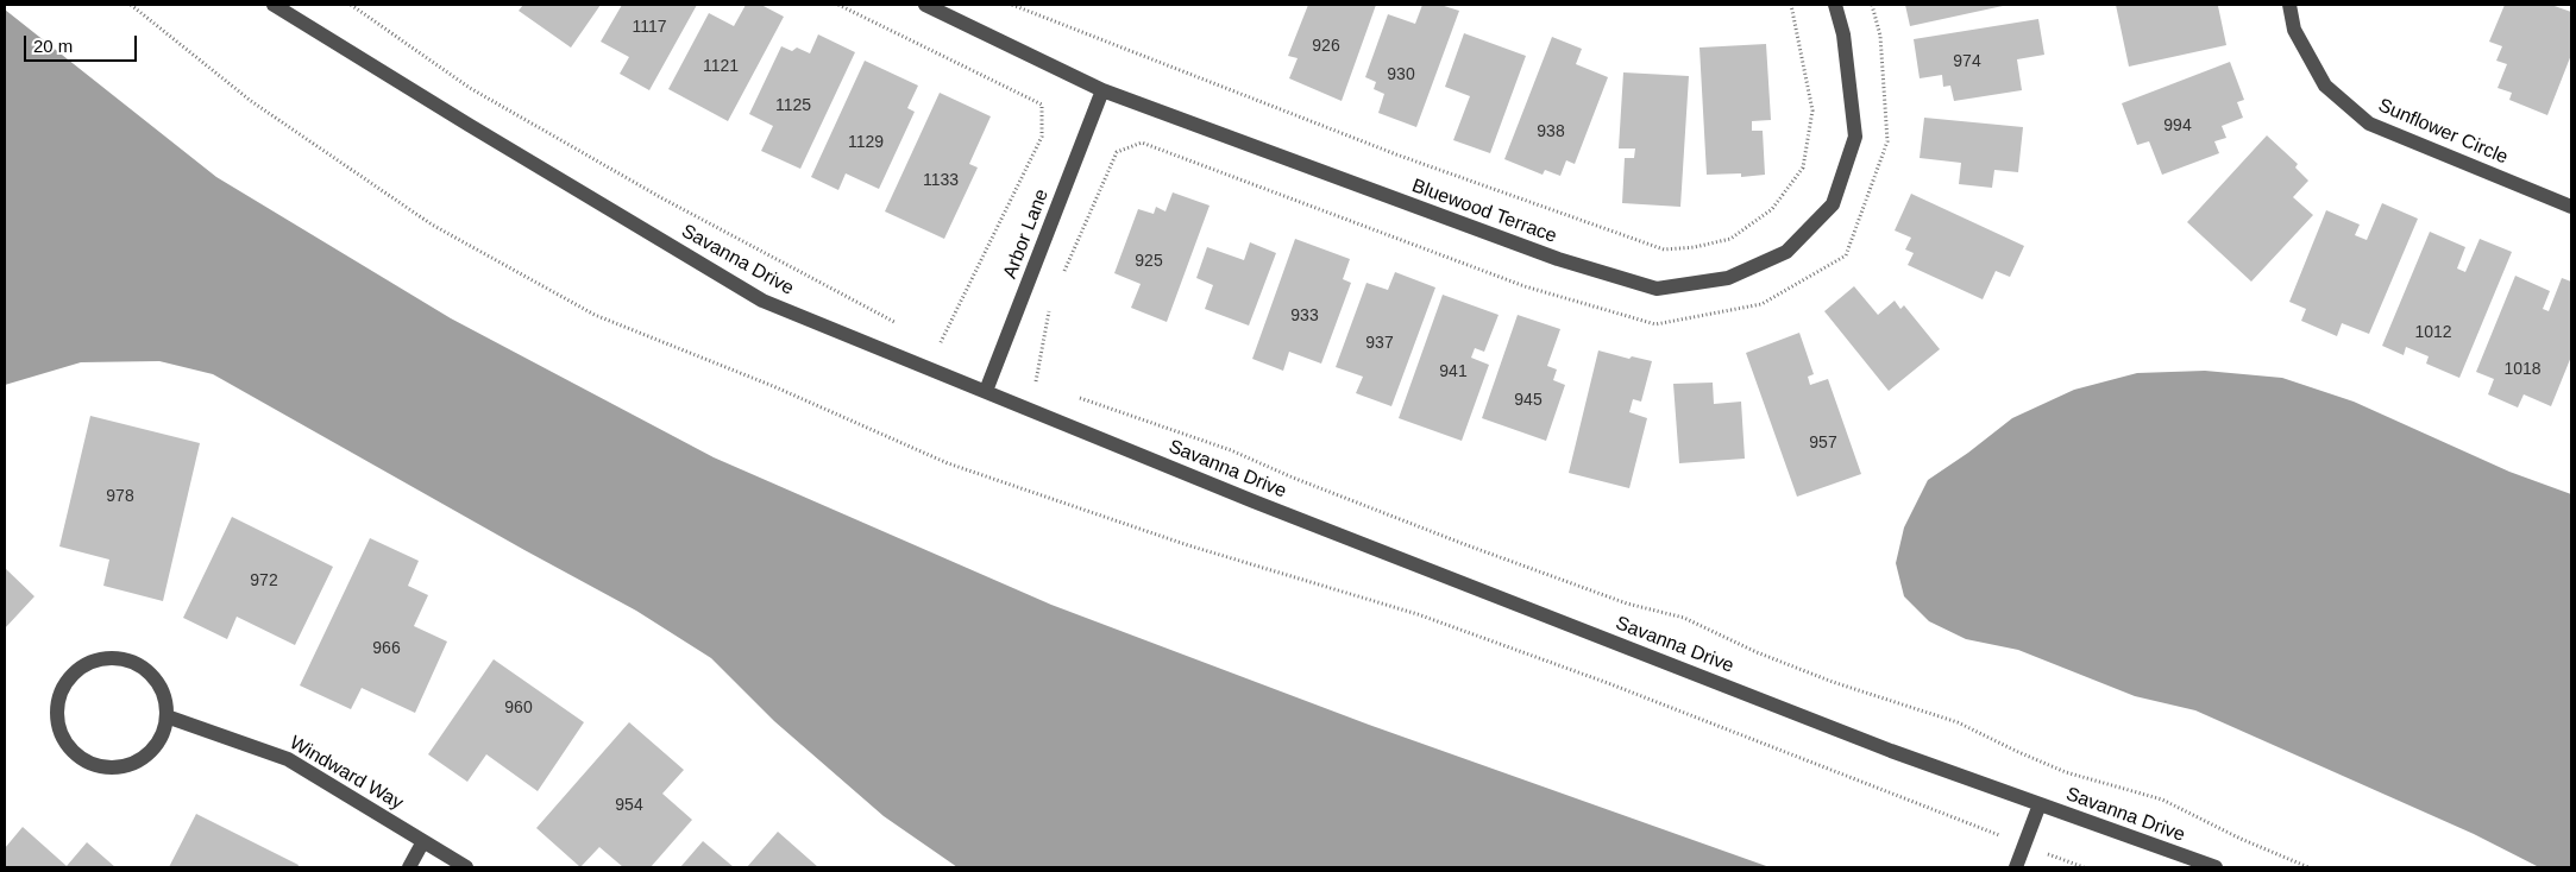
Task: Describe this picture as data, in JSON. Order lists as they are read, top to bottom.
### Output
{
  "streets": {
    "street": [
      "Sunflower Circle",
      "Bluewood Terrace",
      "Arbor Lane",
      "Savanna Drive",
      "Windward Way"
    ]
  },
  "crossings": [
    ["Bluewood Terrace", "Arbor Lane"],
    ["Arbor Lane", "Savanna Drive"]
  ],
  "house_numbers": [
    "1117",
    "926",
    "974",
    "1121",
    "930",
    "1125",
    "994",
    "938",
    "1129",
    "1133",
    "925",
    "933",
    "1012",
    "937",
    "1018",
    "941",
    "945",
    "957",
    "978",
    "972",
    "966",
    "960",
    "954"
  ],
  "scale_bar": "20 m"
}
